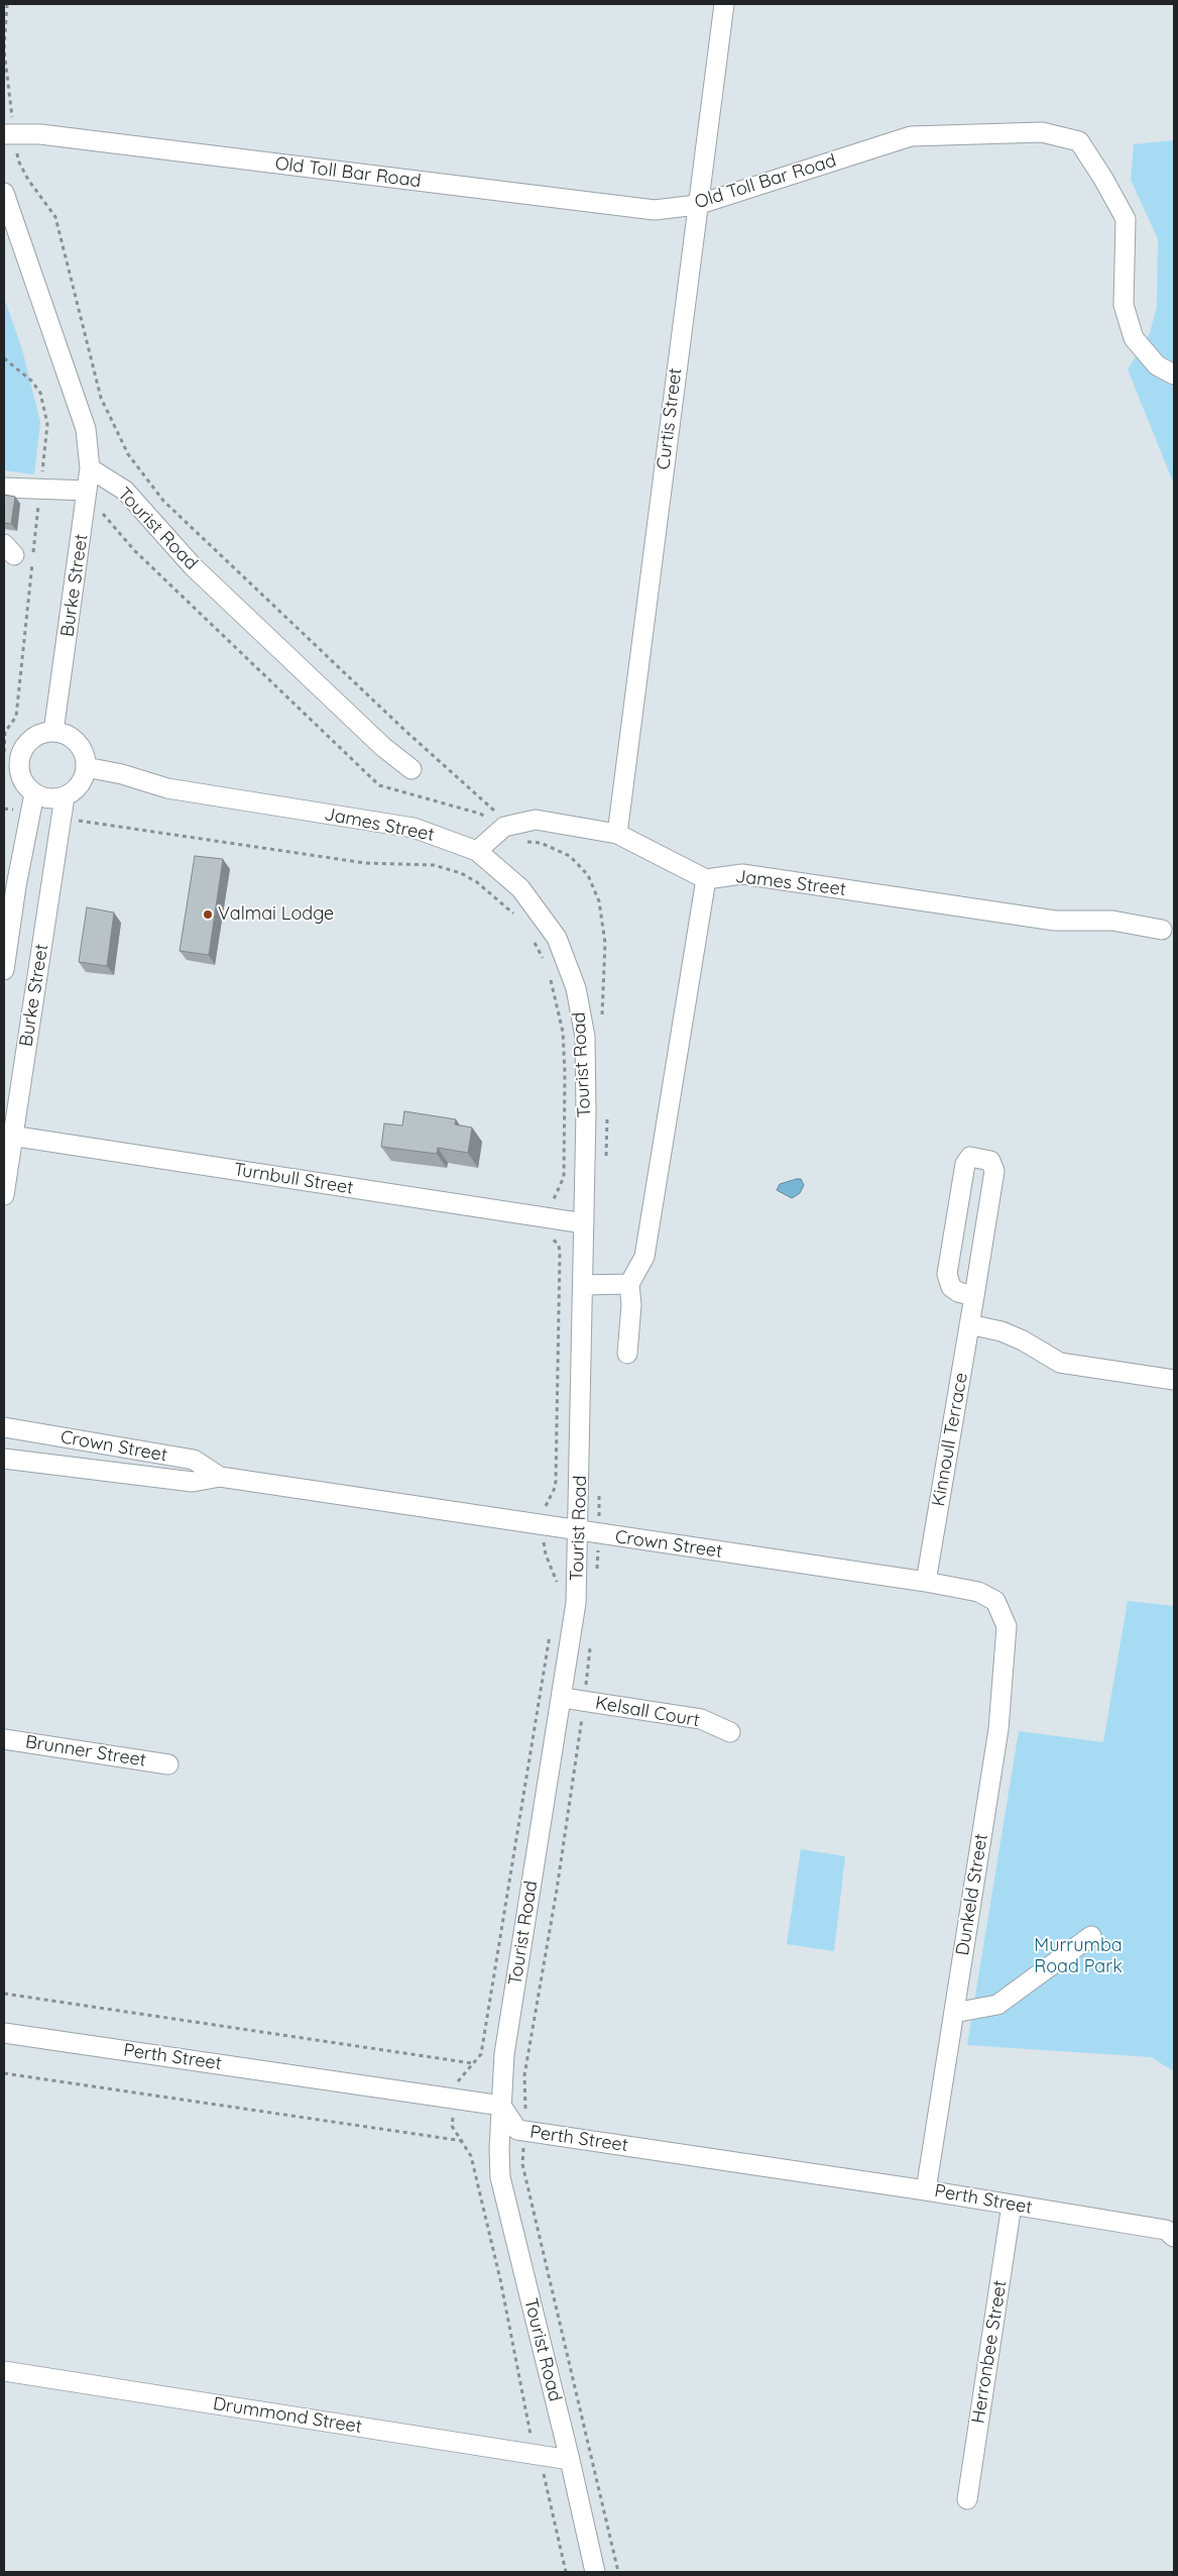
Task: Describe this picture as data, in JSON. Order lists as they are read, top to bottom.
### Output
{
  "streets": {
    "street": [
      "Old Toll Bar Road",
      "Curtis Street",
      "Tourist Road",
      "Burke Street",
      "James Street",
      "Turnbull Street",
      "Kinnoull Terrace",
      "Crown Street",
      "Kelsall Court",
      "Brunner Street",
      "Dunkeld Street",
      "Perth Street",
      "Herronbee Street",
      "Drummond Street"
    ]
  },
  "crossings": [
    ["Old Toll Bar Road", "Curtis Street"],
    ["Tourist Road", "Burke Street"],
    ["Tourist Road", "James Street"],
    ["Tourist Road", "Turnbull Street"],
    ["Tourist Road", "Crown Street"],
    ["Tourist Road", "Kelsall Court"],
    ["Tourist Road", "Perth Street"],
    ["Tourist Road", "Drummond Street"],
    ["Burke Street", "James Street"],
    ["Burke Street", "Turnbull Street"],
    ["Kinnoull Terrace", "Crown Street"],
    ["Crown Street", "Dunkeld Street"],
    ["Dunkeld Street", "Perth Street"],
    ["Perth Street", "Herronbee Street"]
  ],
  "parks": ["Murrumba Road Park"],
  "places": ["Valmai Lodge"]
}
